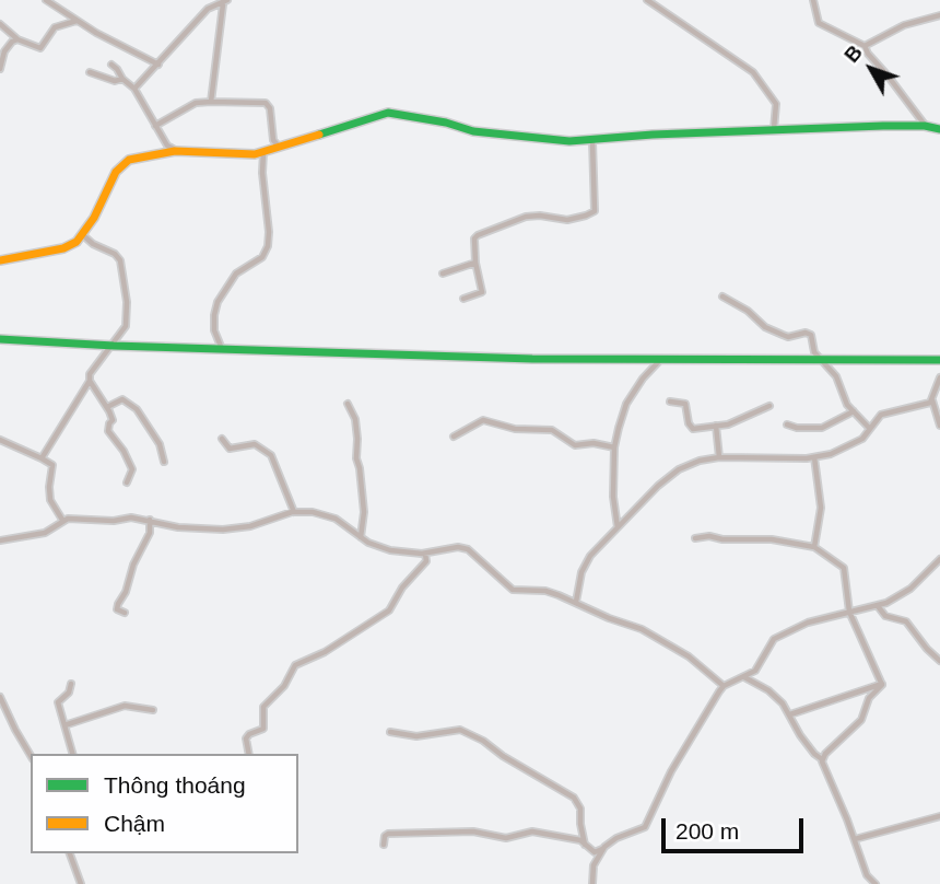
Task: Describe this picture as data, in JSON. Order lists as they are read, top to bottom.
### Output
{
  "legend": ["Thông thoáng", "Chậm"],
  "scale_bar": "200 m",
  "north": "top left"
}
